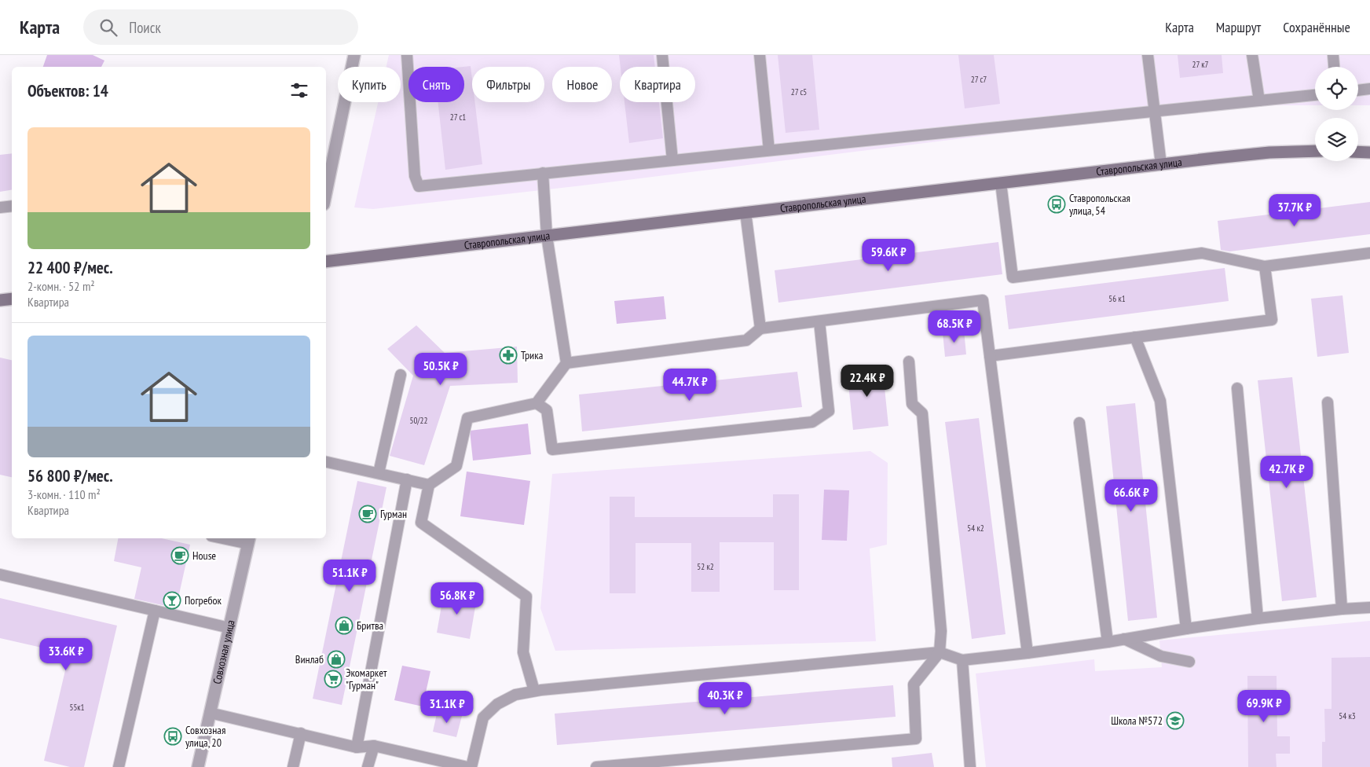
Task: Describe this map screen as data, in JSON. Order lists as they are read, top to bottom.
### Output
{
  "streets": {
    "main road": ["Ставропольская улица"],
    "street": ["Совхозная улица"]
  },
  "places": {
    "bus stop": ["Ставропольская улица, 54", "Совхозная улица, 20"],
    "pharmacy": ["Трика"],
    "cafe": ["Гурман", "House"],
    "bar": ["Погребок"],
    "shop": ["Бритва", "Винлаб"],
    "supermarket": ["Экомаркет \"Гурман\""],
    "school or university": ["Школа №572"]
  },
  "house_numbers": [
    "27 к7",
    "27 с7",
    "27 с5",
    "27 с1",
    "56 к1",
    "50/22",
    "54 к2",
    "52 к2",
    "55к1",
    "54 к3"
  ],
  "page": {
    "header": "Карта",
    "search": "Поиск",
    "nav": ["Карта", "Маршрут", "Сохранённые"],
    "chip": [
      "Купить",
      "Снять",
      "Фильтры",
      "Новое",
      "Квартира"
    ],
    "heading": "Объектов: 14",
    "list": [
      {
        "name": "22 400 ₽/мес.",
        "note": "2-комн. · 52 m² · Квартира"
      },
      {
        "name": "56 800 ₽/мес.",
        "note": "3-комн. · 110 m² · Квартира"
      }
    ],
    "price": [
      "37.7K ₽",
      "59.6K ₽",
      "68.5K ₽",
      "50.5K ₽",
      "22.4K ₽",
      "44.7K ₽",
      "42.7K ₽",
      "66.6K ₽",
      "51.1K ₽",
      "56.8K ₽",
      "33.6K ₽",
      "40.3K ₽",
      "69.9K ₽",
      "31.1K ₽"
    ]
  }
}
